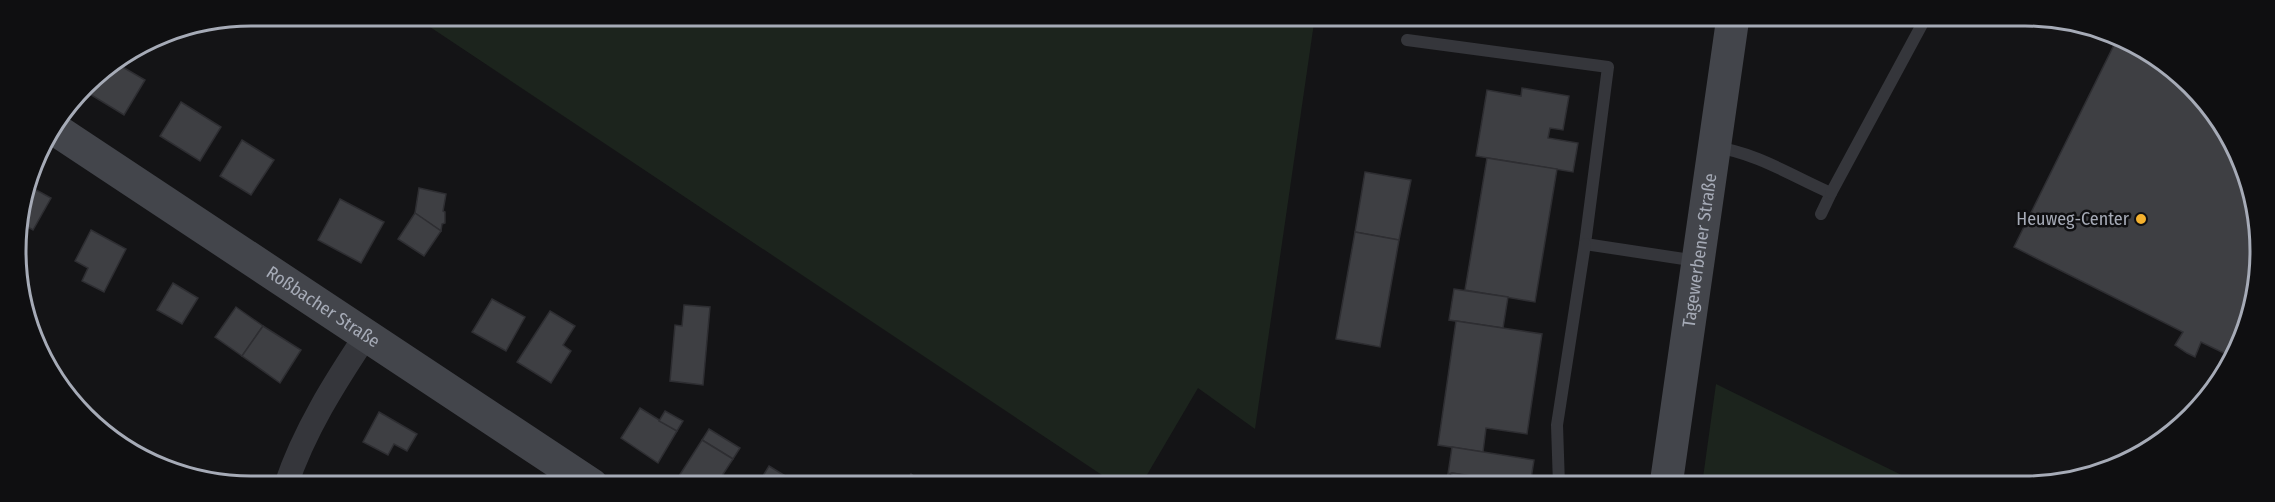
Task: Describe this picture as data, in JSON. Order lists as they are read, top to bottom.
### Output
{
  "streets": {
    "street": ["Tagewerbener Straße", "Roßbacher Straße"]
  },
  "places": ["Heuweg-Center"]
}
